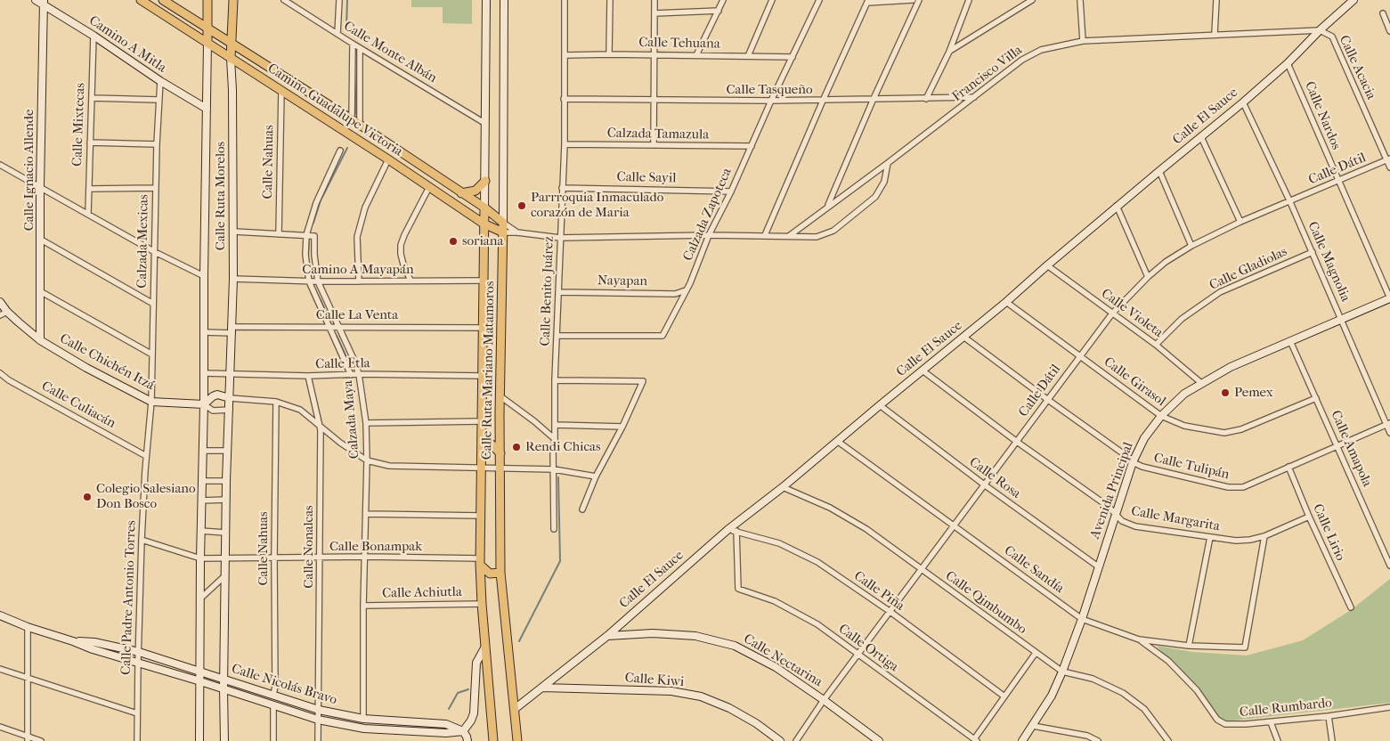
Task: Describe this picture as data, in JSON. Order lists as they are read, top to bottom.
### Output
{
  "streets": {
    "main road": ["Camino Guadalupe Victoria", "Calle Ruta Mariano Matamoros"],
    "street": [
      "Calle Tehuana",
      "Camino A Mitla",
      "Calle Monte Albán",
      "Calle Acacia",
      "Francisco Villa",
      "Calle Tasqueño",
      "Calle Nardos",
      "Calle El Sauce",
      "Calle Mixtecas",
      "Calzada Tamazula",
      "Calle Nahuas",
      "Calle Dátil",
      "Calle Ignacio Allende",
      "Calle Sayil",
      "Calle Ruta Morelos",
      "Calzada Zapoteca",
      "Calzada Mexicas",
      "Calle Magnolia",
      "Calle Gladiolas",
      "Camino A Mayapán",
      "Nayapan",
      "Calle Benito Juárez",
      "Calle Violeta",
      "Calle La Venta",
      "Calle Chichén Itzá",
      "Calle Etla",
      "Calle Girasol",
      "Calle Culiacán",
      "Calzada Maya",
      "Calle Amapola",
      "Calle Tulipán",
      "Calle Rosa",
      "Avenida Principal",
      "Calle Margarita",
      "Calle Lirio",
      "Calle Nonalcas",
      "Calle Bonampak",
      "Calle Sandía",
      "Calle Piña",
      "Calle Achiutla",
      "Calle Padre Antonio Torres",
      "Calle Qimbumbo",
      "Calle Ortiga",
      "Calle Nectarina",
      "Calle Kiwi",
      "Calle Nicolás Bravo",
      "Calle Rumbardo"
    ]
  },
  "crossings": [
    ["Calle Tehuana", "Calzada Zapoteca"],
    ["Calle Tehuana", "Calle Benito Juárez"],
    ["Camino A Mitla", "Calle Mixtecas"],
    ["Camino A Mitla", "Calle Ignacio Allende"],
    ["Camino A Mitla", "Calle Ruta Morelos"],
    ["Camino A Mitla", "Calzada Mexicas"],
    ["Calle Monte Albán", "Calle Ruta Mariano Matamoros"],
    ["Calle Acacia", "Francisco Villa"],
    ["Calle Acacia", "Calle El Sauce"],
    ["Calle Acacia", "Calle Dátil"],
    ["Francisco Villa", "Calle Tasqueño"],
    ["Francisco Villa", "Calle El Sauce"],
    ["Calle Tasqueño", "Calzada Zapoteca"],
    ["Calle Tasqueño", "Calle Benito Juárez"],
    ["Camino Guadalupe Victoria", "Calle Nahuas"],
    ["Camino Guadalupe Victoria", "Calle Ruta Morelos"],
    ["Camino Guadalupe Victoria", "Calzada Zapoteca"],
    ["Camino Guadalupe Victoria", "Calle Benito Juárez"],
    ["Camino Guadalupe Victoria", "Calle Ruta Mariano Matamoros"],
    ["Calle Nardos", "Calle El Sauce"],
    ["Calle Nardos", "Calle Dátil"],
    ["Calle Nardos", "Avenida Principal"],
    ["Calle El Sauce", "Calle Magnolia"],
    ["Calle El Sauce", "Calle Violeta"],
    ["Calle El Sauce", "Calle Ruta Mariano Matamoros"],
    ["Calle El Sauce", "Calle Girasol"],
    ["Calle El Sauce", "Calle Tulipán"],
    ["Calle El Sauce", "Calle Rosa"],
    ["Calle El Sauce", "Calle Margarita"],
    ["Calle El Sauce", "Calle Sandía"],
    ["Calle El Sauce", "Calle Piña"],
    ["Calle El Sauce", "Calle Qimbumbo"],
    ["Calle El Sauce", "Calle Nectarina"],
    ["Calle El Sauce", "Calle Kiwi"],
    ["Calzada Tamazula", "Calzada Zapoteca"],
    ["Calzada Tamazula", "Calle Benito Juárez"],
    ["Calle Nahuas", "Calle Chichén Itzá"],
    ["Calle Nahuas", "Calle Bonampak"],
    ["Calle Nahuas", "Calle Nicolás Bravo"],
    ["Calle Dátil", "Calle Magnolia"],
    ["Calle Dátil", "Calle Violeta"],
    ["Calle Dátil", "Calle Girasol"],
    ["Calle Dátil", "Calle Tulipán"],
    ["Calle Dátil", "Calle Rosa"],
    ["Calle Dátil", "Calle Margarita"],
    ["Calle Dátil", "Calle Sandía"],
    ["Calle Dátil", "Calle Piña"],
    ["Calle Dátil", "Calle Qimbumbo"],
    ["Calle Dátil", "Calle Ortiga"],
    ["Calle Dátil", "Calle Nectarina"],
    ["Calle Ignacio Allende", "Calle Chichén Itzá"],
    ["Calle Sayil", "Calzada Zapoteca"],
    ["Calle Sayil", "Calle Benito Juárez"],
    ["Calle Ruta Morelos", "Camino A Mayapán"],
    ["Calle Ruta Morelos", "Calle La Venta"],
    ["Calle Ruta Morelos", "Calle Chichén Itzá"],
    ["Calle Ruta Morelos", "Calle Etla"],
    ["Calle Ruta Morelos", "Calle Bonampak"],
    ["Calle Ruta Morelos", "Calle Nicolás Bravo"],
    ["Calzada Zapoteca", "Nayapan"],
    ["Calzada Zapoteca", "Calle Benito Juárez"],
    ["Calzada Mexicas", "Calle Chichén Itzá"],
    ["Calzada Mexicas", "Calle Padre Antonio Torres"],
    ["Calle Magnolia", "Calle Gladiolas"],
    ["Calle Magnolia", "Calle Tulipán"],
    ["Calle Magnolia", "Avenida Principal"],
    ["Calle Gladiolas", "Calle Violeta"],
    ["Camino A Mayapán", "Calle Ruta Mariano Matamoros"],
    ["Camino A Mayapán", "Calzada Maya"],
    ["Nayapan", "Calle Benito Juárez"],
    ["Calle Benito Juárez", "Calle Chichén Itzá"],
    ["Calle Violeta", "Avenida Principal"],
    ["Calle La Venta", "Calle Ruta Mariano Matamoros"],
    ["Calle La Venta", "Calzada Maya"],
    ["Calle Chichén Itzá", "Calle Ruta Mariano Matamoros"],
    ["Calle Chichén Itzá", "Calzada Maya"],
    ["Calle Chichén Itzá", "Calle Nonalcas"],
    ["Calle Chichén Itzá", "Calle Padre Antonio Torres"],
    ["Calle Etla", "Calle Ruta Mariano Matamoros"],
    ["Calle Etla", "Calzada Maya"],
    ["Calle Etla", "Calle Nonalcas"],
    ["Calle Ruta Mariano Matamoros", "Calle Bonampak"],
    ["Calle Ruta Mariano Matamoros", "Calle Achiutla"],
    ["Calle Girasol", "Calle Amapola"],
    ["Calle Girasol", "Avenida Principal"],
    ["Calle Culiacán", "Calle Padre Antonio Torres"],
    ["Calzada Maya", "Calle Bonampak"],
    ["Calzada Maya", "Calle Achiutla"],
    ["Calzada Maya", "Calle Nicolás Bravo"],
    ["Calle Amapola", "Calle Tulipán"],
    ["Calle Amapola", "Avenida Principal"],
    ["Calle Tulipán", "Avenida Principal"],
    ["Calle Tulipán", "Calle Lirio"],
    ["Calle Rosa", "Avenida Principal"],
    ["Avenida Principal", "Calle Margarita"],
    ["Avenida Principal", "Calle Sandía"],
    ["Avenida Principal", "Calle Qimbumbo"],
    ["Calle Margarita", "Calle Lirio"],
    ["Calle Margarita", "Calle Sandía"],
    ["Calle Nonalcas", "Calle Bonampak"],
    ["Calle Nonalcas", "Calle Nicolás Bravo"],
    ["Calle Bonampak", "Calle Padre Antonio Torres"],
    ["Calle Sandía", "Calle Rumbardo"],
    ["Calle Piña", "Calle Ortiga"],
    ["Calle Padre Antonio Torres", "Calle Nicolás Bravo"]
  ],
  "places": [
    "Parrroquia Inmaculado corazón de Maria",
    "soriana",
    "Pemex",
    "Rendi Chicas",
    "Colegio Salesiano Don Bosco"
  ]
}
